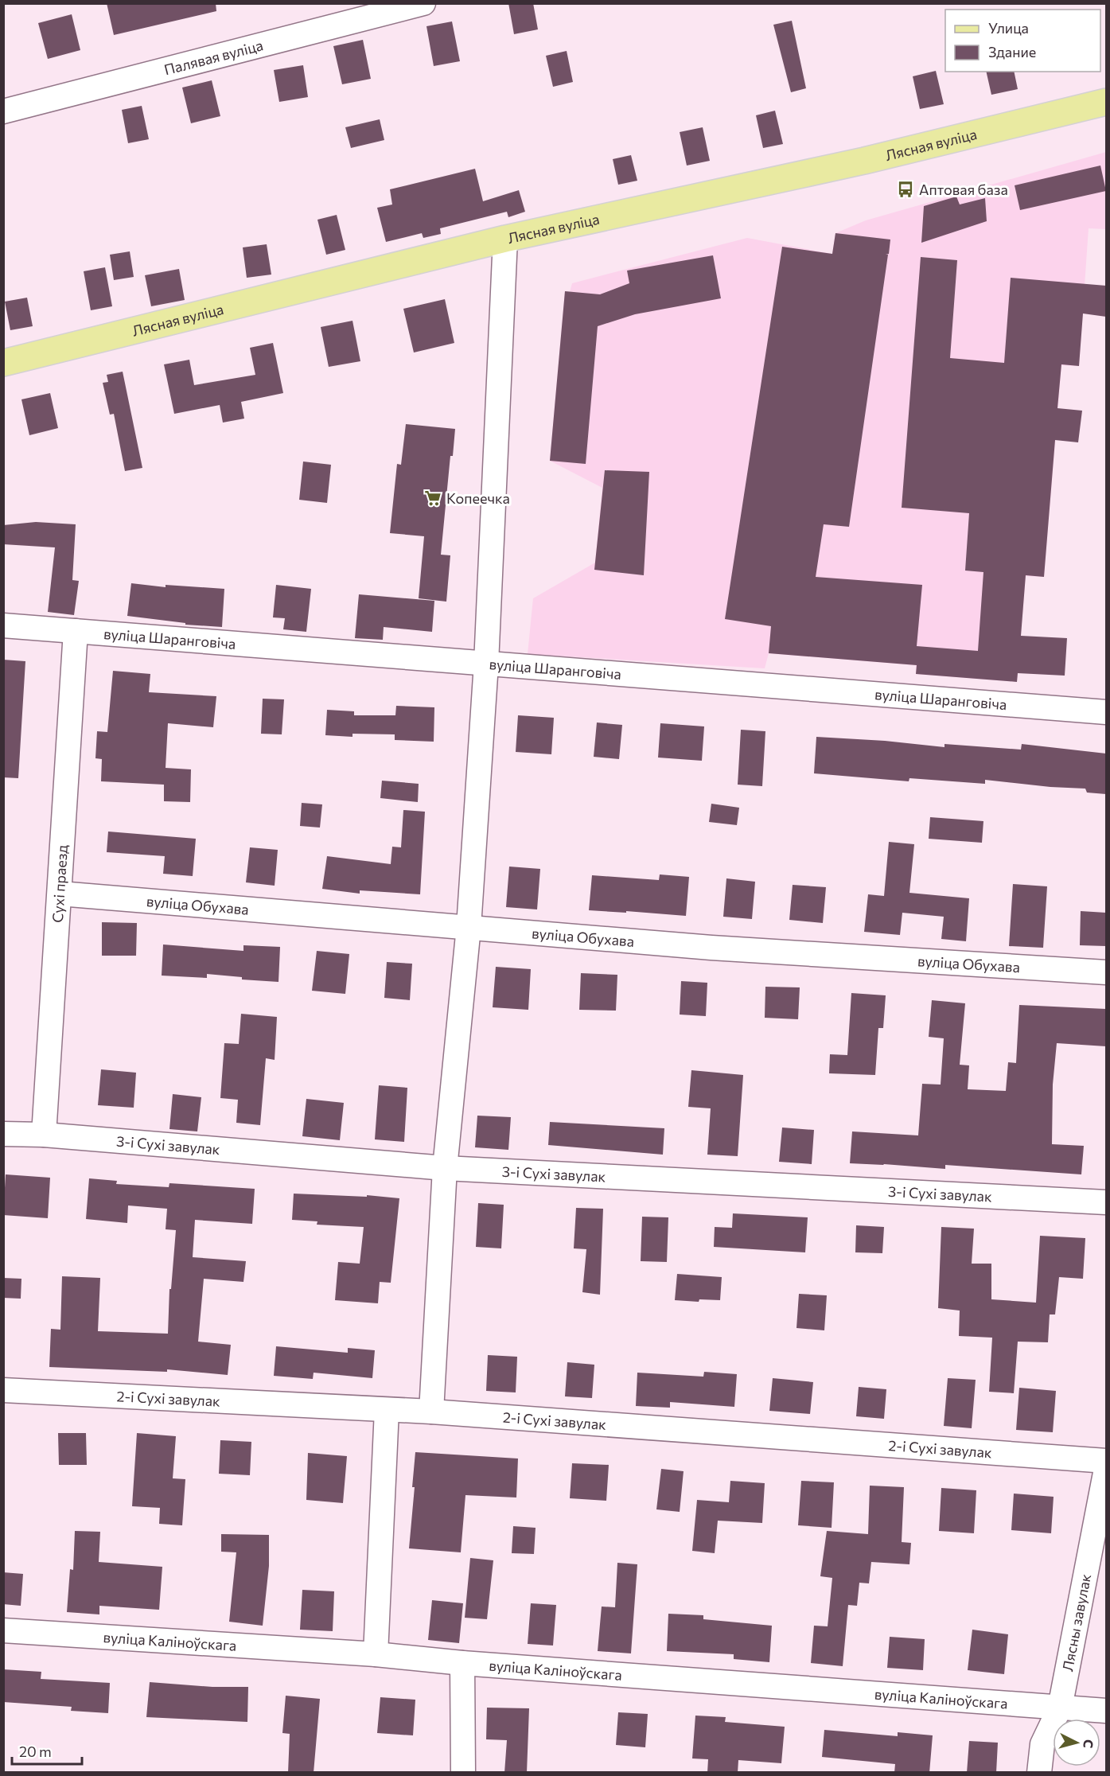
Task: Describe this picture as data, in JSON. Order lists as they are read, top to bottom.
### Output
{
  "streets": {
    "main road": ["Лясная вуліца"],
    "street": [
      "Палявая вуліца",
      "вуліца Шаранговіча",
      "Сухі праезд",
      "вуліца Обухава",
      "3-і Сухі завулак",
      "2-і Сухі завулак",
      "Лясны завулак",
      "вуліца Каліноўскага"
    ]
  },
  "crossings": [
    ["вуліца Шаранговіча", "Сухі праезд"],
    ["Сухі праезд", "вуліца Обухава"],
    ["Сухі праезд", "3-і Сухі завулак"],
    ["Лясны завулак", "вуліца Каліноўскага"]
  ],
  "places": {
    "bus stop": ["Аптовая база"],
    "supermarket": ["Копеечка"]
  },
  "legend": ["Улица", "Здание"],
  "scale_bar": "20 m",
  "north": "right"
}
